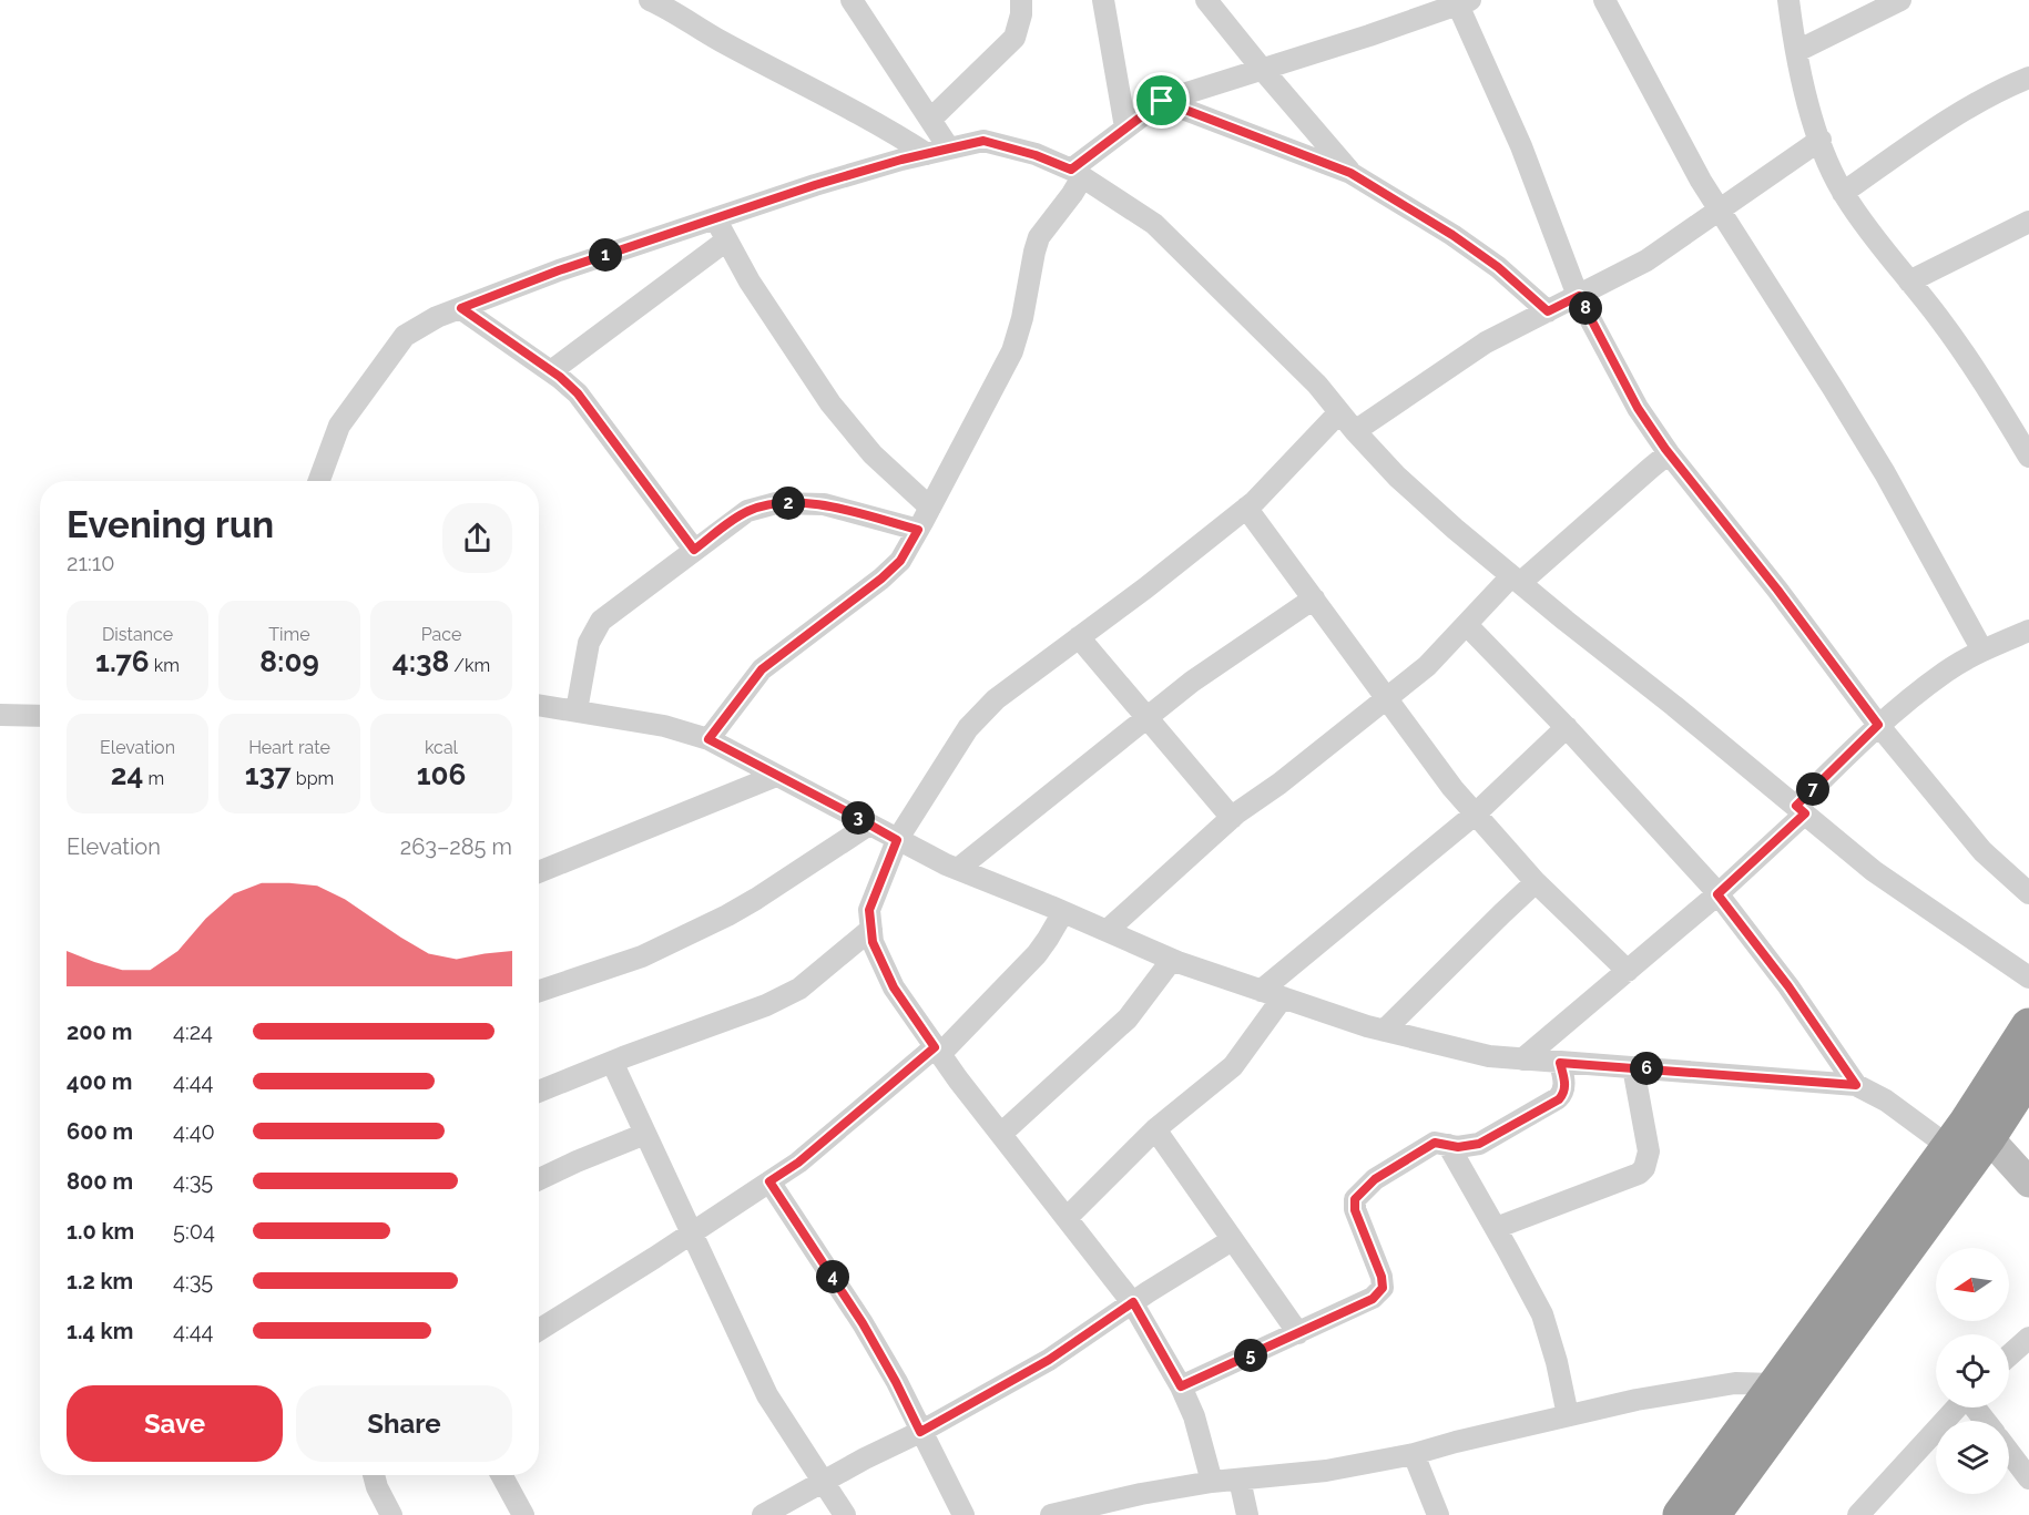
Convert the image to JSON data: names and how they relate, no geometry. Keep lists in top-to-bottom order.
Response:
{
  "north": "left",
  "page": {
    "pins": [
      "1",
      "8",
      "2",
      "7",
      "3",
      "6",
      "4",
      "5"
    ],
    "heading": ["Evening run", "21:10"],
    "stats": [
      ["Distance", "1.76 km"],
      ["Time", "8:09"],
      ["Pace", "4:38 /km"],
      ["Elevation", "24 m"],
      ["Heart rate", "137 bpm"],
      ["kcal", "106"]
    ],
    "chart": ["Elevation", "263–285 m"],
    "list": [
      {
        "name": "200 m",
        "note": "4:24"
      },
      {
        "name": "400 m",
        "note": "4:44"
      },
      {
        "name": "600 m",
        "note": "4:40"
      },
      {
        "name": "800 m",
        "note": "4:35"
      },
      {
        "name": "1.0 km",
        "note": "5:04"
      },
      {
        "name": "1.2 km",
        "note": "4:35"
      },
      {
        "name": "1.4 km",
        "note": "4:44"
      }
    ],
    "buttons": ["Save", "Share"]
  }
}
